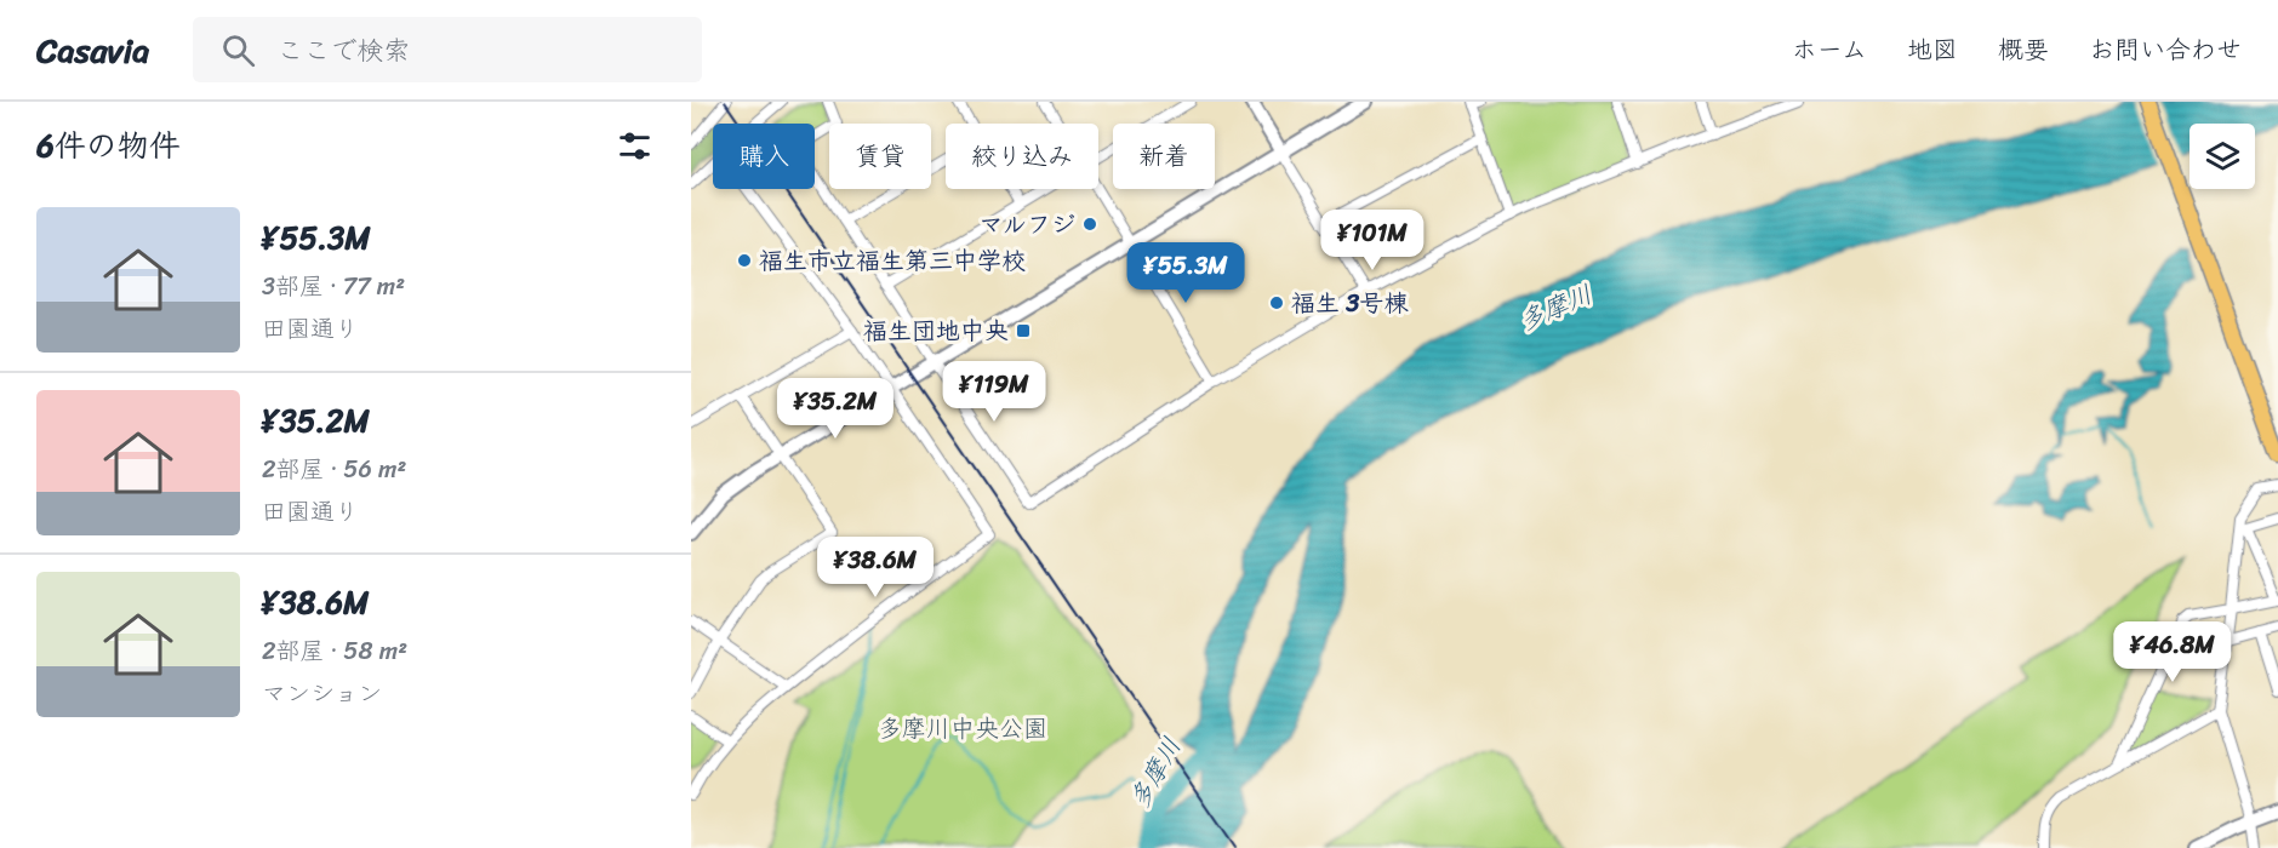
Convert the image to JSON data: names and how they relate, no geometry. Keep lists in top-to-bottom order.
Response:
{
  "water": ["多摩川"],
  "parks": ["多摩川中央公園"],
  "places": {
    "other": ["マルフジ", "福生市立福生第三中学校", "福生 3号棟"],
    "transit": ["福生団地中央"]
  },
  "page": {
    "header": "Casavia",
    "search": "ここで検索",
    "nav": [
      "ホーム",
      "地図",
      "概要",
      "お問い合わせ"
    ],
    "heading": "6件の物件",
    "chip": [
      "購入",
      "賃貸",
      "絞り込み",
      "新着"
    ],
    "list": [
      {
        "name": "¥55.3M",
        "note": "3部屋 · 77 m² · 田園通り"
      },
      {
        "name": "¥35.2M",
        "note": "2部屋 · 56 m² · 田園通り"
      },
      {
        "name": "¥38.6M",
        "note": "2部屋 · 58 m² · マンション"
      }
    ],
    "price": [
      "¥101M",
      "¥55.3M",
      "¥119M",
      "¥35.2M",
      "¥38.6M",
      "¥46.8M"
    ]
  }
}
